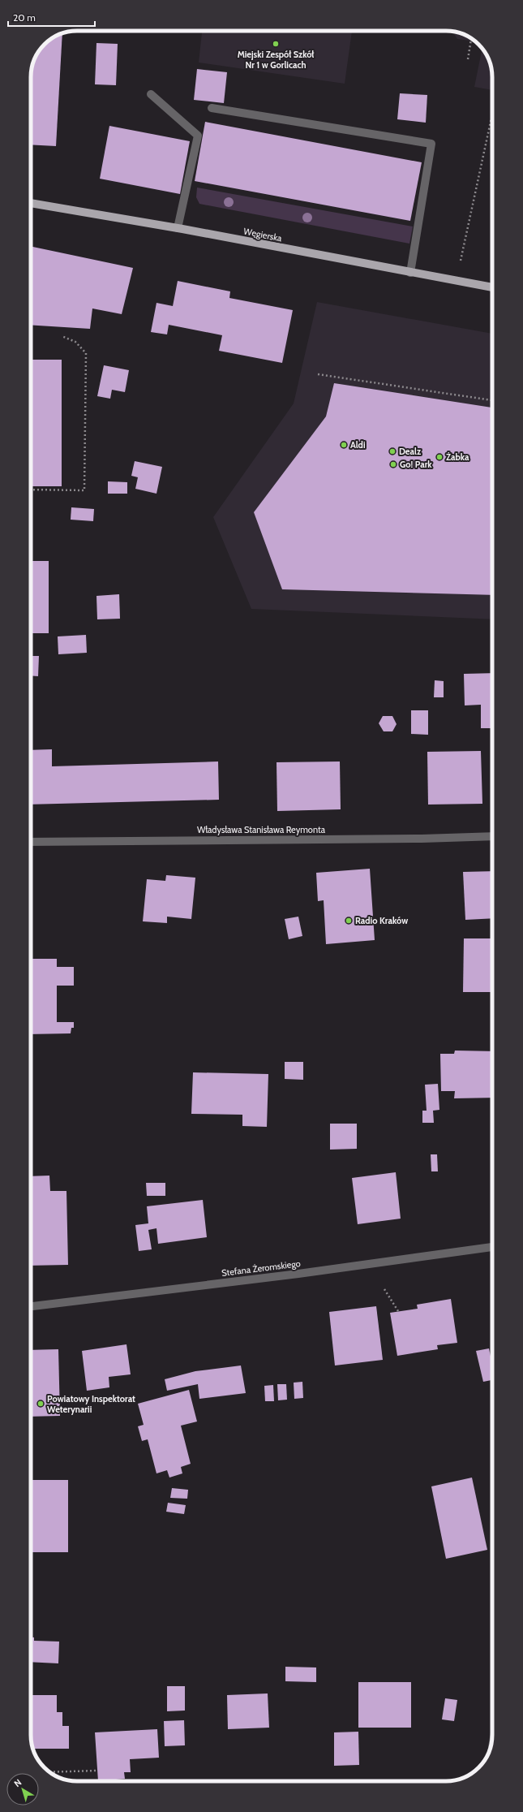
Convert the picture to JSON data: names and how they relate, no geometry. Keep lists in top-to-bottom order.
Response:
{
  "streets": {
    "main road": ["Węgierska"],
    "street": ["Władysława Stanisława Reymonta", "Stefana Żeromskiego"]
  },
  "places": [
    "Miejski Zespół Szkół Nr 1 w Gorlicach",
    "Aldi",
    "Dealz",
    "Żabka",
    "Go! Park",
    "Radio Kraków",
    "Powiatowy Inspektorat Weterynarii"
  ],
  "scale_bar": "20 m",
  "north": "top left"
}
